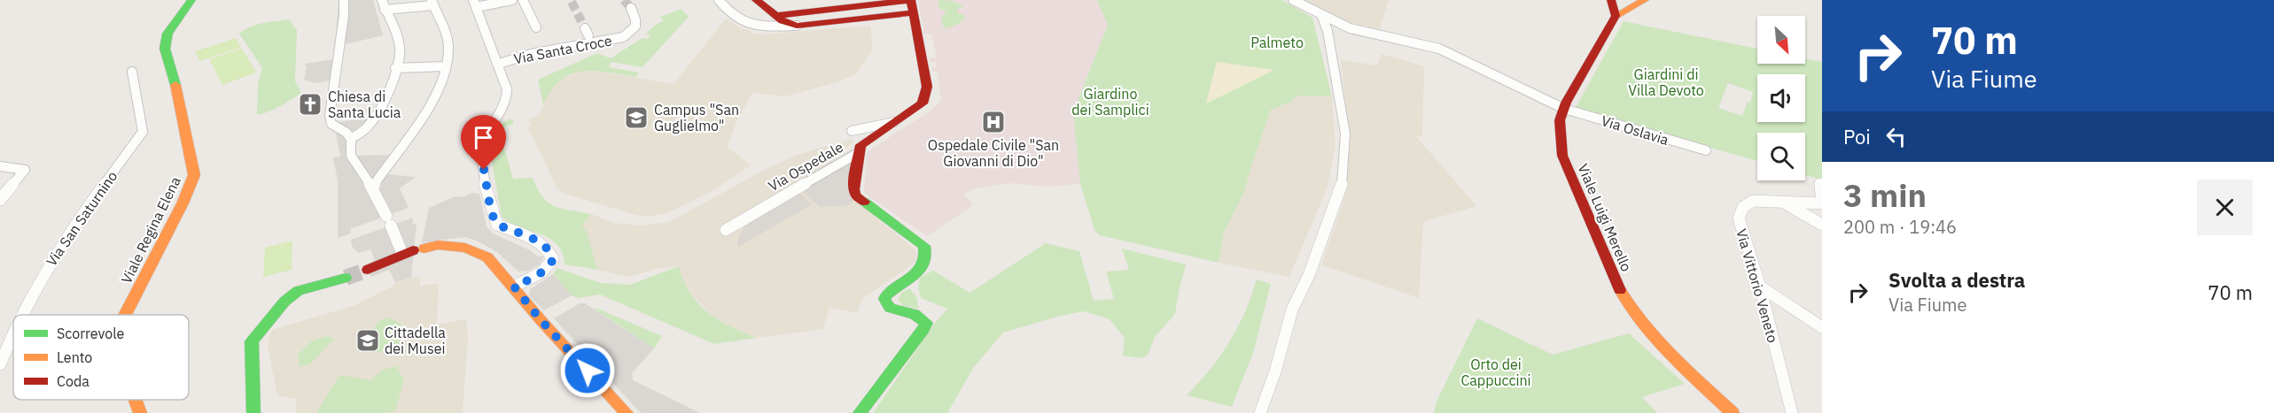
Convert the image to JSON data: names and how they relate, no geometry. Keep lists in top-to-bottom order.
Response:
{
  "streets": {
    "street": [
      "Via Santa Croce",
      "Via Oslavia",
      "Via Ospedale",
      "Viale Luigi Merello",
      "Via San Saturnino",
      "Viale Regina Elena",
      "Via Vittorio Veneto"
    ]
  },
  "crossings": [
    ["Via Oslavia", "Viale Luigi Merello"]
  ],
  "parks": [
    "Palmeto",
    "Giardini di Villa Devoto",
    "Giardino dei Samplici",
    "Orto dei Cappuccini"
  ],
  "places": {
    "church": ["Chiesa di Santa Lucia"],
    "school or university": ["Campus \"San Guglielmo\"", "Cittadella dei Musei"],
    "hospital": ["Ospedale Civile \"San Giovanni di Dio\""]
  },
  "legend": ["Scorrevole", "Lento", "Coda"],
  "north": "bottom right",
  "page": {
    "turn": ["70 m", "Via Fiume"],
    "then": "Poi",
    "heading": ["3 min", "200 m · 19:46"],
    "list": [
      {
        "name": "Svolta a destra",
        "note": "Via Fiume",
        "value": "70 m"
      }
    ]
  }
}
